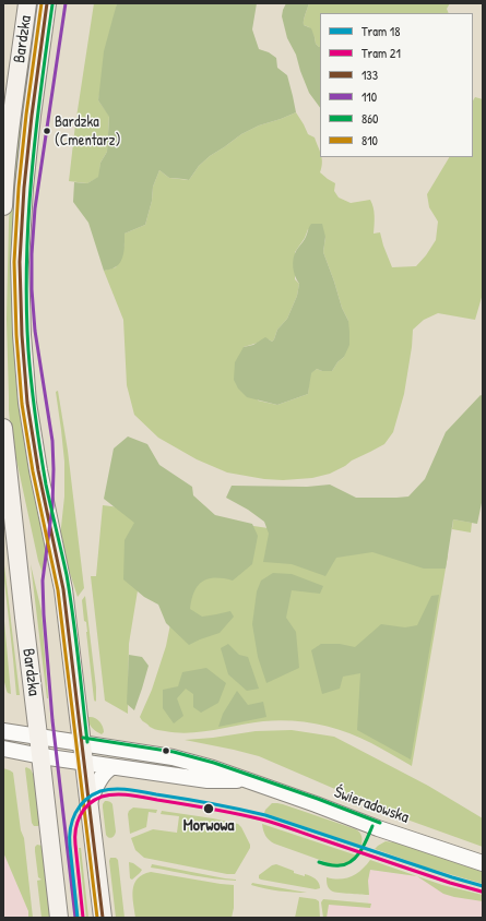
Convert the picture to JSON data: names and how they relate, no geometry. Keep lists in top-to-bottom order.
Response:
{
  "streets": {
    "main road": ["Bardzka"],
    "street": ["Świeradowska"]
  },
  "crossings": [
    ["Bardzka", "Świeradowska"]
  ],
  "places": ["Bardzka (Cmentarz)", "Morwowa"],
  "lines": [
    "transit line 133",
    "transit line 110",
    "transit line 810",
    "transit line 860",
    "tram line 18",
    "tram line 21"
  ],
  "legend": [
    "Tram 18",
    "Tram 21",
    "133",
    "110",
    "860",
    "810"
  ]
}
